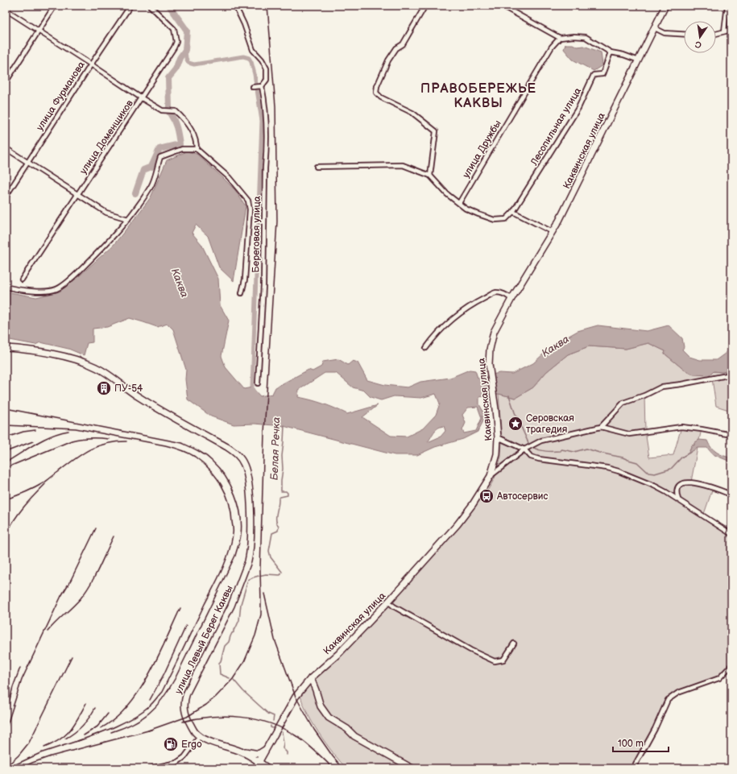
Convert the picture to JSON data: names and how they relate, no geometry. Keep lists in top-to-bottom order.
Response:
{
  "streets": {
    "main road": ["Каквинская улица", "улица Левый Берег Каквы"],
    "street": [
      "улица Фурманова",
      "Лесопильная улица",
      "улица Доменщиков",
      "улица Дружбы",
      "Береговая улица"
    ]
  },
  "crossings": [
    ["Каквинская улица", "улица Левый Берег Каквы"]
  ],
  "districts": ["ПРАВОБЕРЕЖЬЕ КАКВЫ"],
  "water": ["Каква", "Белая Речка"],
  "places": {
    "building": ["ПУ-54"],
    "place": ["Серовская трагедия"],
    "bus stop": ["Автосервис"],
    "fuel station": ["Ergo"]
  },
  "scale_bar": "100 m",
  "north": "bottom"
}
